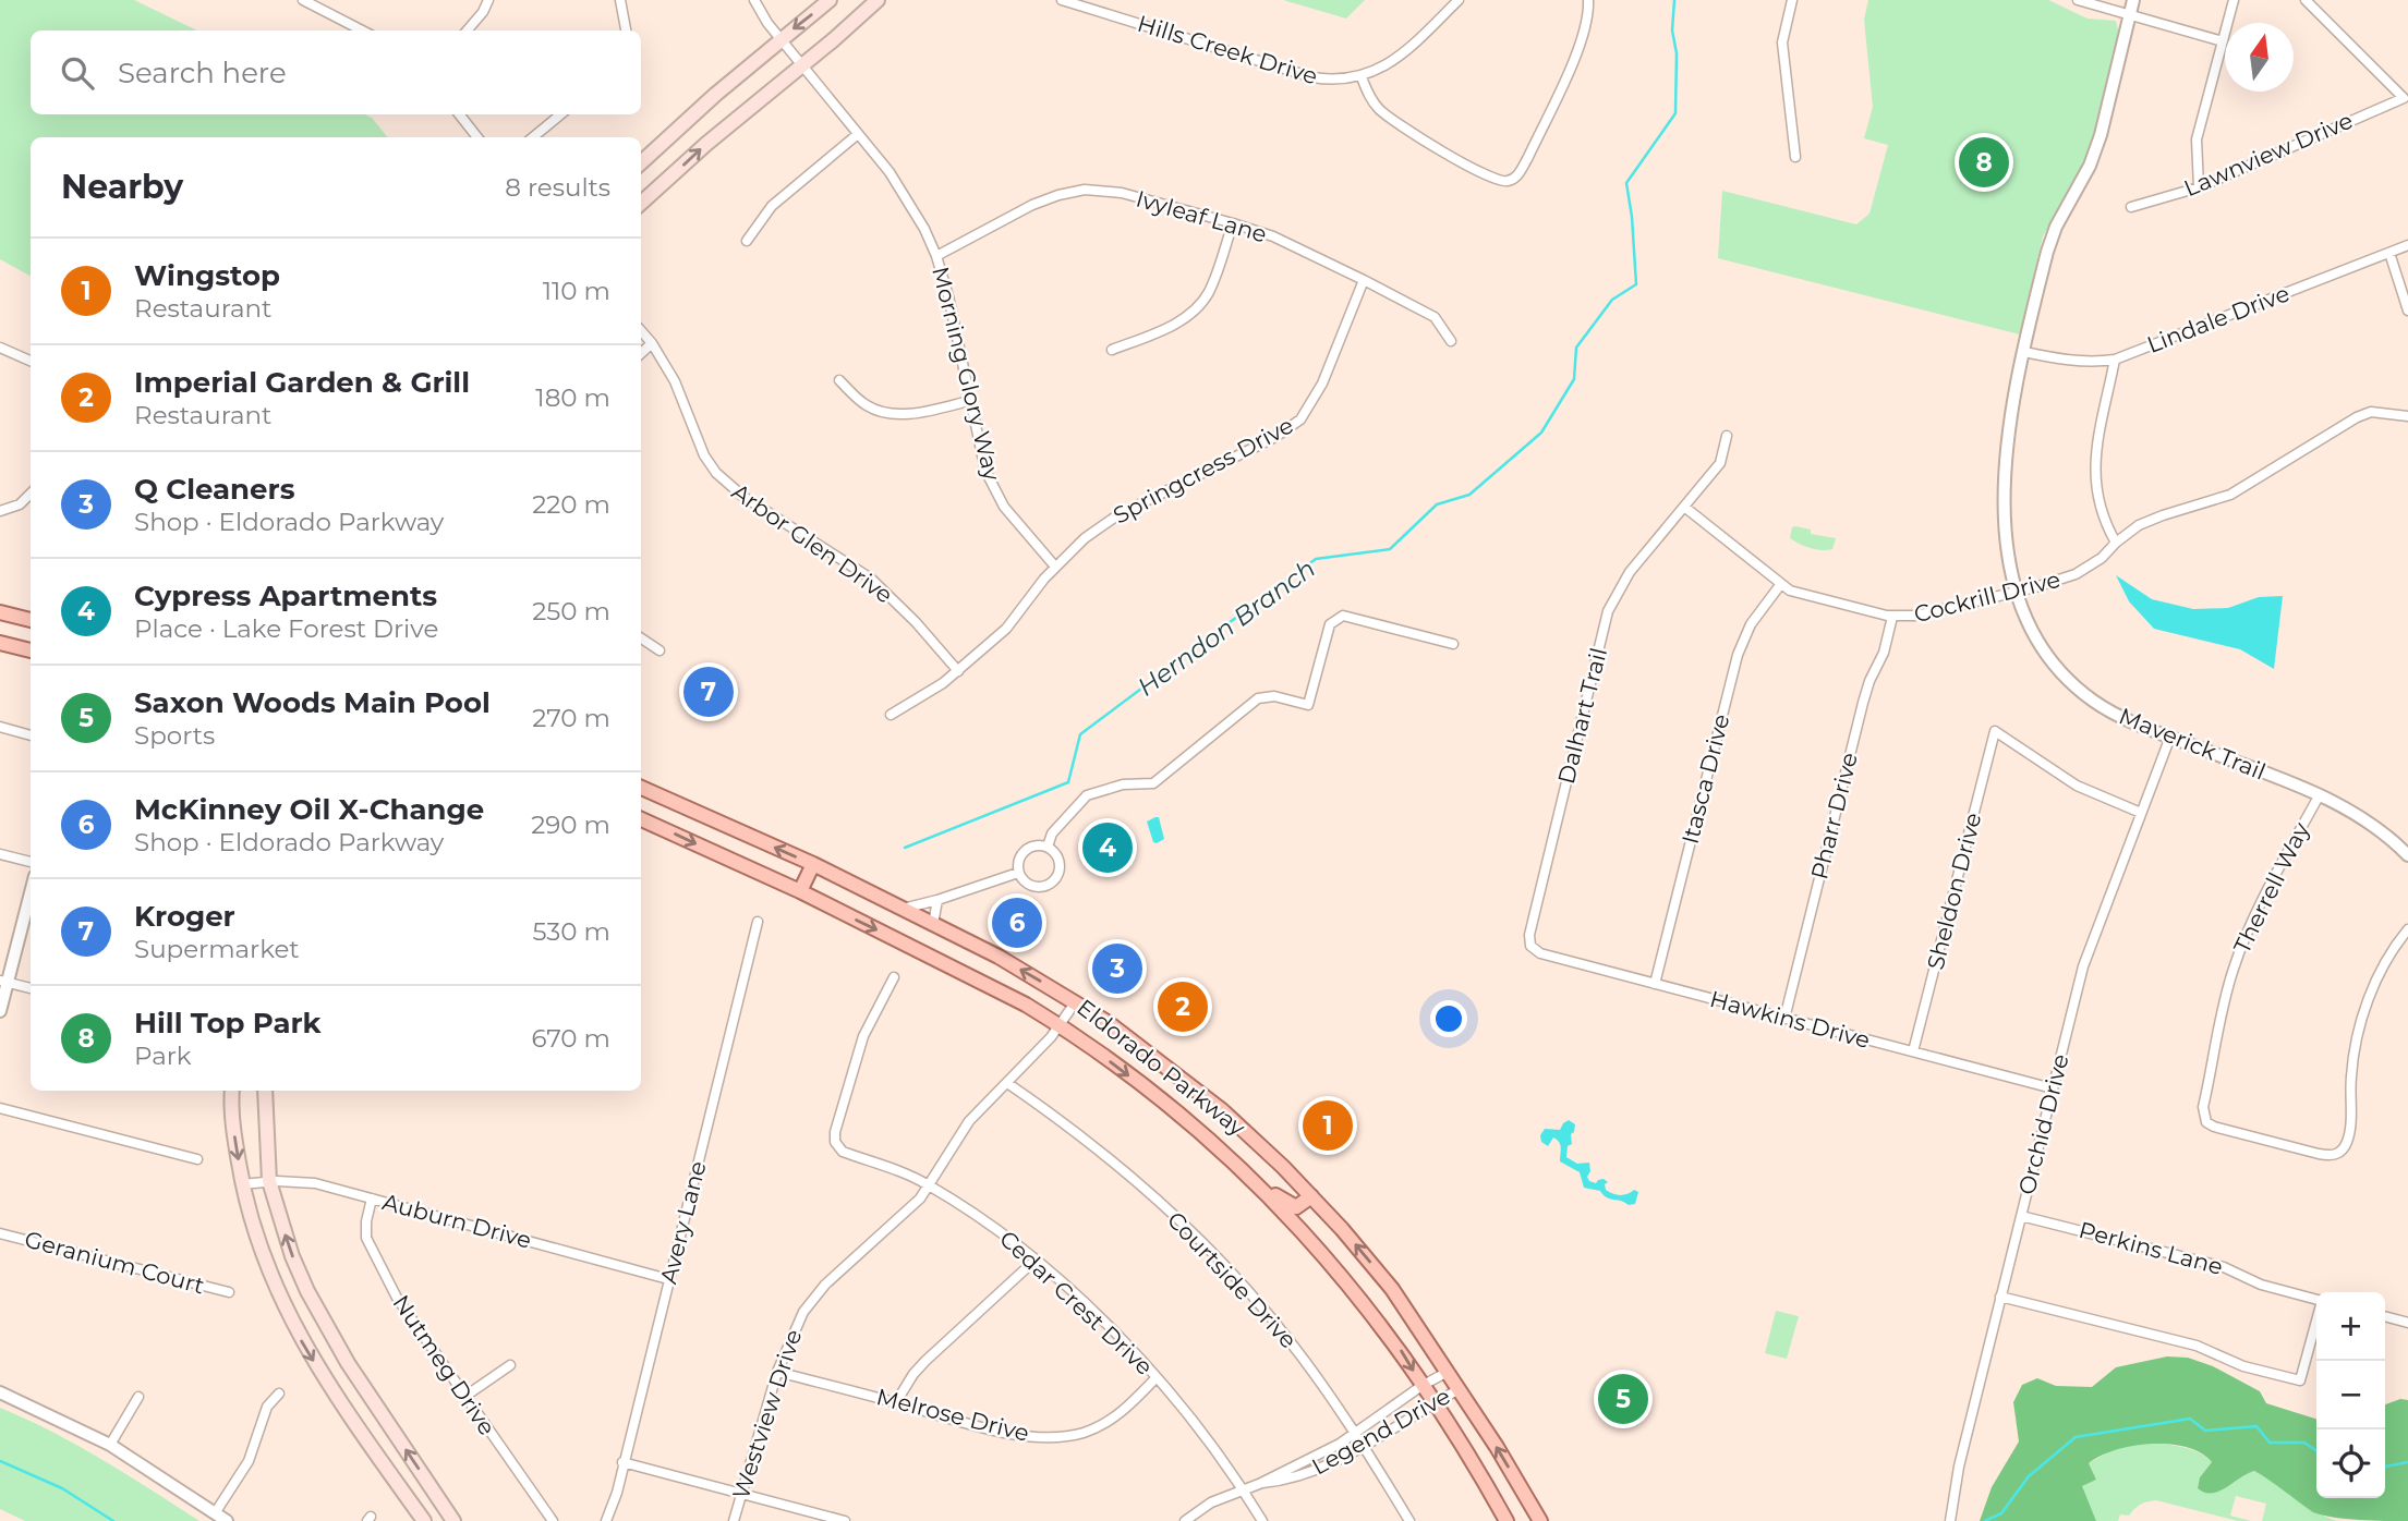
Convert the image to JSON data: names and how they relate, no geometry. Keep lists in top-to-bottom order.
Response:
{
  "streets": {
    "main road": ["Eldorado Parkway"],
    "street": [
      "Hills Creek Drive",
      "Lawnview Drive",
      "Ivyleaf Lane",
      "Lindale Drive",
      "Morning Glory Way",
      "Springcress Drive",
      "Arbor Glen Drive",
      "Cockrill Drive",
      "Dalhart Trail",
      "Maverick Trail",
      "Itasca Drive",
      "Pharr Drive",
      "Therrell Way",
      "Sheldon Drive",
      "Hawkins Drive",
      "Orchid Drive",
      "Auburn Drive",
      "Avery Lane",
      "Perkins Lane",
      "Geranium Court",
      "Courtside Drive",
      "Cedar Crest Drive",
      "Nutmeg Drive",
      "Westview Drive",
      "Melrose Drive",
      "Legend Drive"
    ]
  },
  "crossings": [
    ["Ivyleaf Lane", "Morning Glory Way"],
    ["Ivyleaf Lane", "Springcress Drive"],
    ["Lindale Drive", "Maverick Trail"],
    ["Morning Glory Way", "Springcress Drive"],
    ["Springcress Drive", "Arbor Glen Drive"],
    ["Cockrill Drive", "Dalhart Trail"],
    ["Cockrill Drive", "Maverick Trail"],
    ["Cockrill Drive", "Itasca Drive"],
    ["Cockrill Drive", "Pharr Drive"],
    ["Dalhart Trail", "Hawkins Drive"],
    ["Maverick Trail", "Therrell Way"],
    ["Maverick Trail", "Orchid Drive"],
    ["Itasca Drive", "Hawkins Drive"],
    ["Pharr Drive", "Hawkins Drive"],
    ["Sheldon Drive", "Hawkins Drive"],
    ["Sheldon Drive", "Orchid Drive"],
    ["Hawkins Drive", "Orchid Drive"],
    ["Eldorado Parkway", "Westview Drive"],
    ["Eldorado Parkway", "Legend Drive"],
    ["Orchid Drive", "Perkins Lane"],
    ["Auburn Drive", "Avery Lane"],
    ["Auburn Drive", "Nutmeg Drive"],
    ["Courtside Drive", "Westview Drive"],
    ["Courtside Drive", "Legend Drive"],
    ["Cedar Crest Drive", "Westview Drive"],
    ["Cedar Crest Drive", "Melrose Drive"],
    ["Cedar Crest Drive", "Legend Drive"],
    ["Westview Drive", "Melrose Drive"]
  ],
  "water": ["Herndon Branch"],
  "north": "top",
  "page": {
    "search": "Search here",
    "pins": [
      "8",
      "7",
      "4",
      "6",
      "3",
      "2",
      "1",
      "5"
    ],
    "heading": ["Nearby", "8 results"],
    "list": [
      {
        "mark": "1",
        "name": "Wingstop",
        "note": "Restaurant",
        "value": "110 m"
      },
      {
        "mark": "2",
        "name": "Imperial Garden & Grill",
        "note": "Restaurant",
        "value": "180 m"
      },
      {
        "mark": "3",
        "name": "Q Cleaners",
        "note": "Shop · Eldorado Parkway",
        "value": "220 m"
      },
      {
        "mark": "4",
        "name": "Cypress Apartments",
        "note": "Place · Lake Forest Drive",
        "value": "250 m"
      },
      {
        "mark": "5",
        "name": "Saxon Woods Main Pool",
        "note": "Sports",
        "value": "270 m"
      },
      {
        "mark": "6",
        "name": "McKinney Oil X-Change",
        "note": "Shop · Eldorado Parkway",
        "value": "290 m"
      },
      {
        "mark": "7",
        "name": "Kroger",
        "note": "Supermarket",
        "value": "530 m"
      },
      {
        "mark": "8",
        "name": "Hill Top Park",
        "note": "Park",
        "value": "670 m"
      }
    ],
    "map_buttons": ["+", "−"]
  }
}
